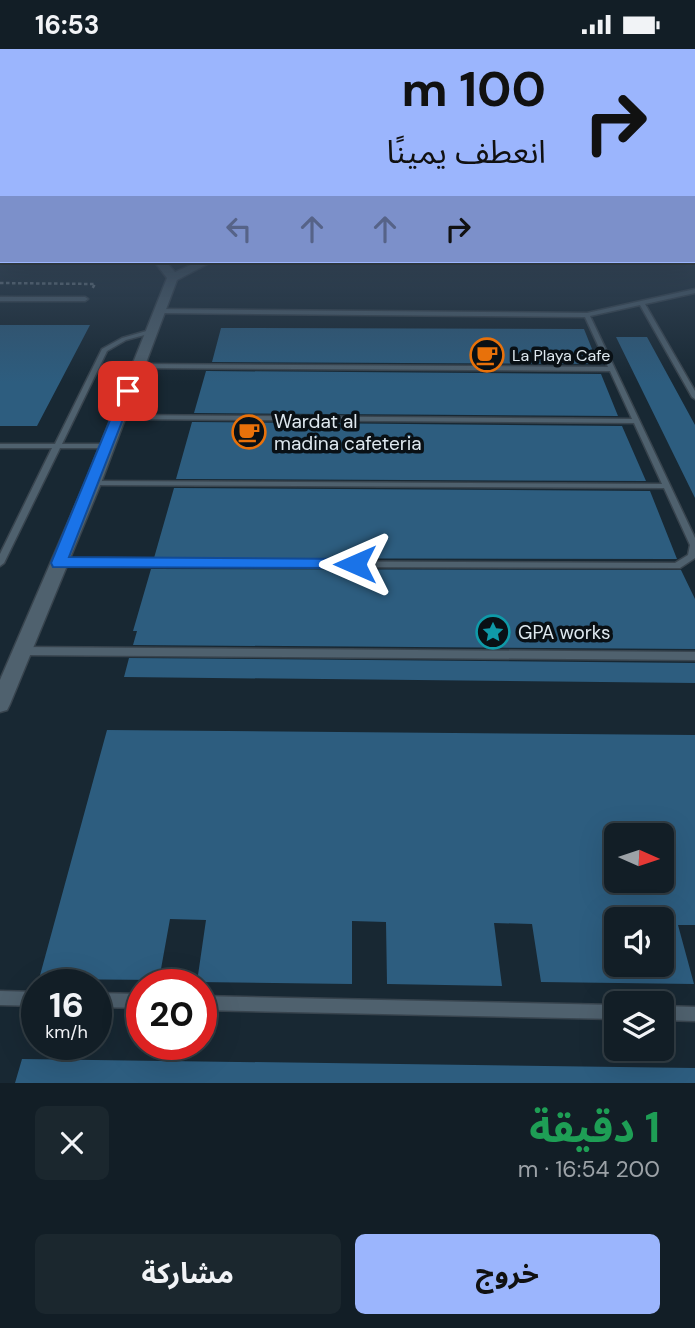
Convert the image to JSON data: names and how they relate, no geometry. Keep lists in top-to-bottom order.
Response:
{
  "places": {
    "cafe": ["La Playa Cafe", "Wardat al madina cafeteria"],
    "place": ["GPA works"]
  },
  "north": "right",
  "page": {
    "status": "16:53",
    "turn": ["100 m", "انعطف يمينًا"],
    "speed": "16 km/h",
    "limit": "20",
    "heading": ["1 دقيقة", "200 m · 16:54"],
    "buttons": ["خروج", "مشاركة"]
  }
}
